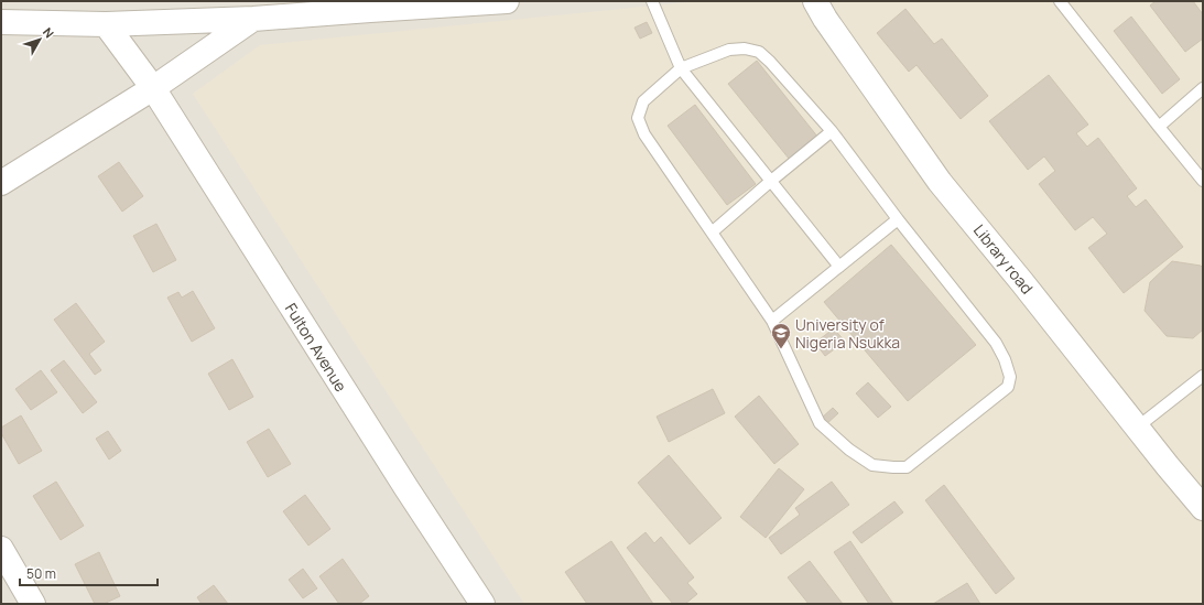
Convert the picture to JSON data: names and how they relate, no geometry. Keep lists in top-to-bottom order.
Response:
{
  "streets": {
    "street": ["Library road", "Fulton Avenue"]
  },
  "places": {
    "school or university": ["University of Nigeria Nsukka"]
  },
  "scale_bar": "50 m",
  "north": "top right"
}
